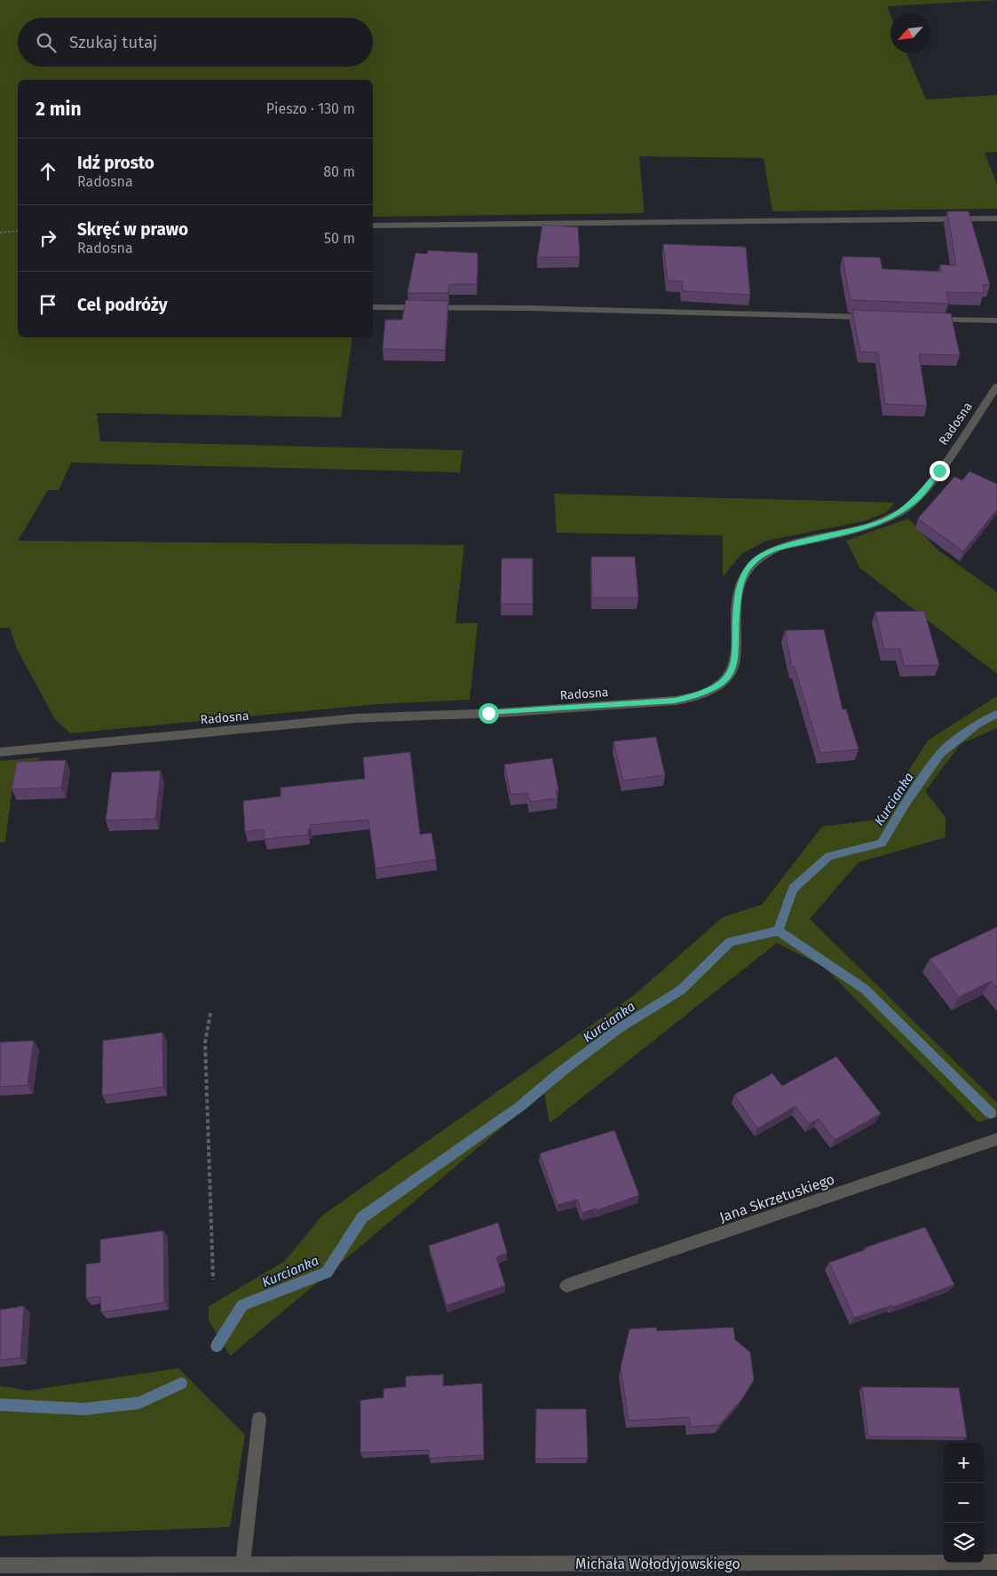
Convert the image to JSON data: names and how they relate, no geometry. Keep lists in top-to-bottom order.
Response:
{
  "streets": {
    "street": ["Radosna", "Jana Skrzetuskiego", "Michała Wołodyjowskiego"]
  },
  "water": ["Kurcianka"],
  "north": "bottom left",
  "page": {
    "search": "Szukaj tutaj",
    "heading": ["2 min", "Pieszo · 130 m"],
    "list": [
      ["Idź prosto", "Radosna", "80 m"],
      ["Skręć w prawo", "Radosna", "50 m"],
      "Cel podróży"
    ],
    "map_buttons": ["+", "−"]
  }
}
